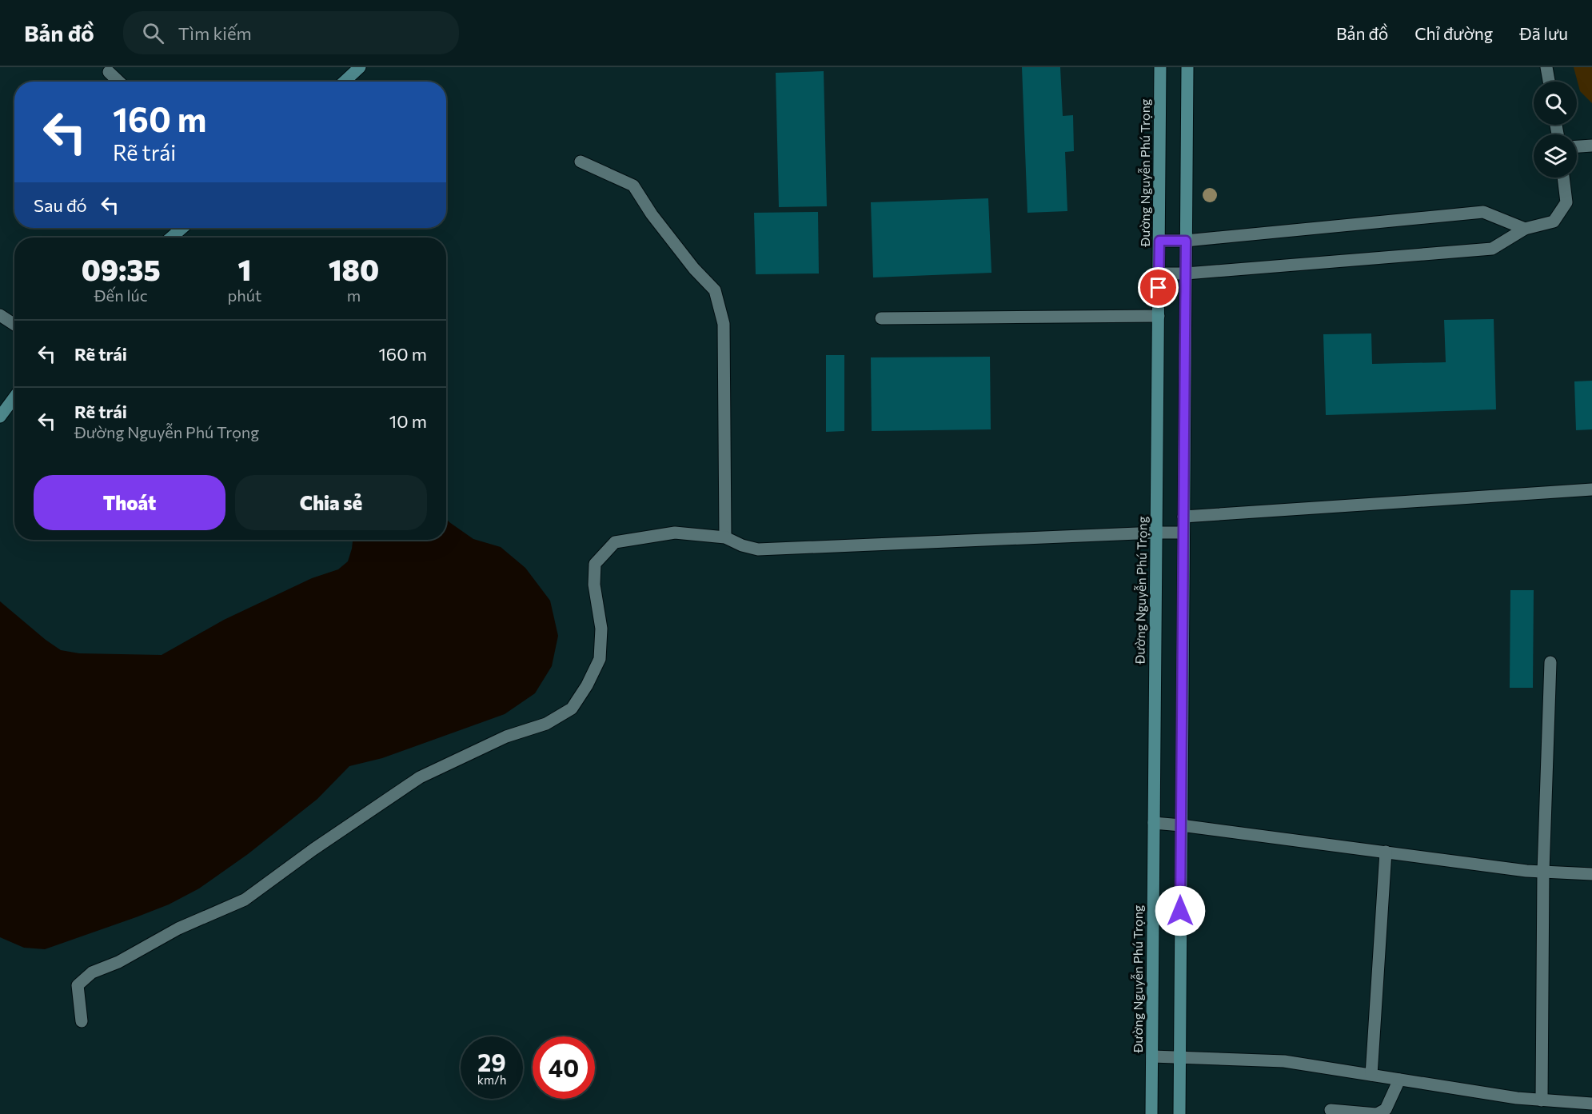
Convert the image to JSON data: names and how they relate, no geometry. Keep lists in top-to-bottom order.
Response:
{
  "streets": {
    "street": ["Đường Nguyễn Phú Trọng"]
  },
  "page": {
    "header": "Bản đồ",
    "search": "Tìm kiếm",
    "nav": ["Bản đồ", "Chỉ đường", "Đã lưu"],
    "turn": ["160 m", "Rẽ trái"],
    "then": "Sau đó",
    "eta": [
      "09:35",
      "Đến lúc",
      "1",
      "phút",
      "180",
      "m"
    ],
    "list": [
      {
        "name": "Rẽ trái",
        "value": "160 m"
      },
      {
        "name": "Rẽ trái",
        "note": "Đường Nguyễn Phú Trọng",
        "value": "10 m"
      }
    ],
    "buttons": ["Thoát", "Chia sẻ"],
    "speed": "29 km/h",
    "limit": "40"
  }
}
